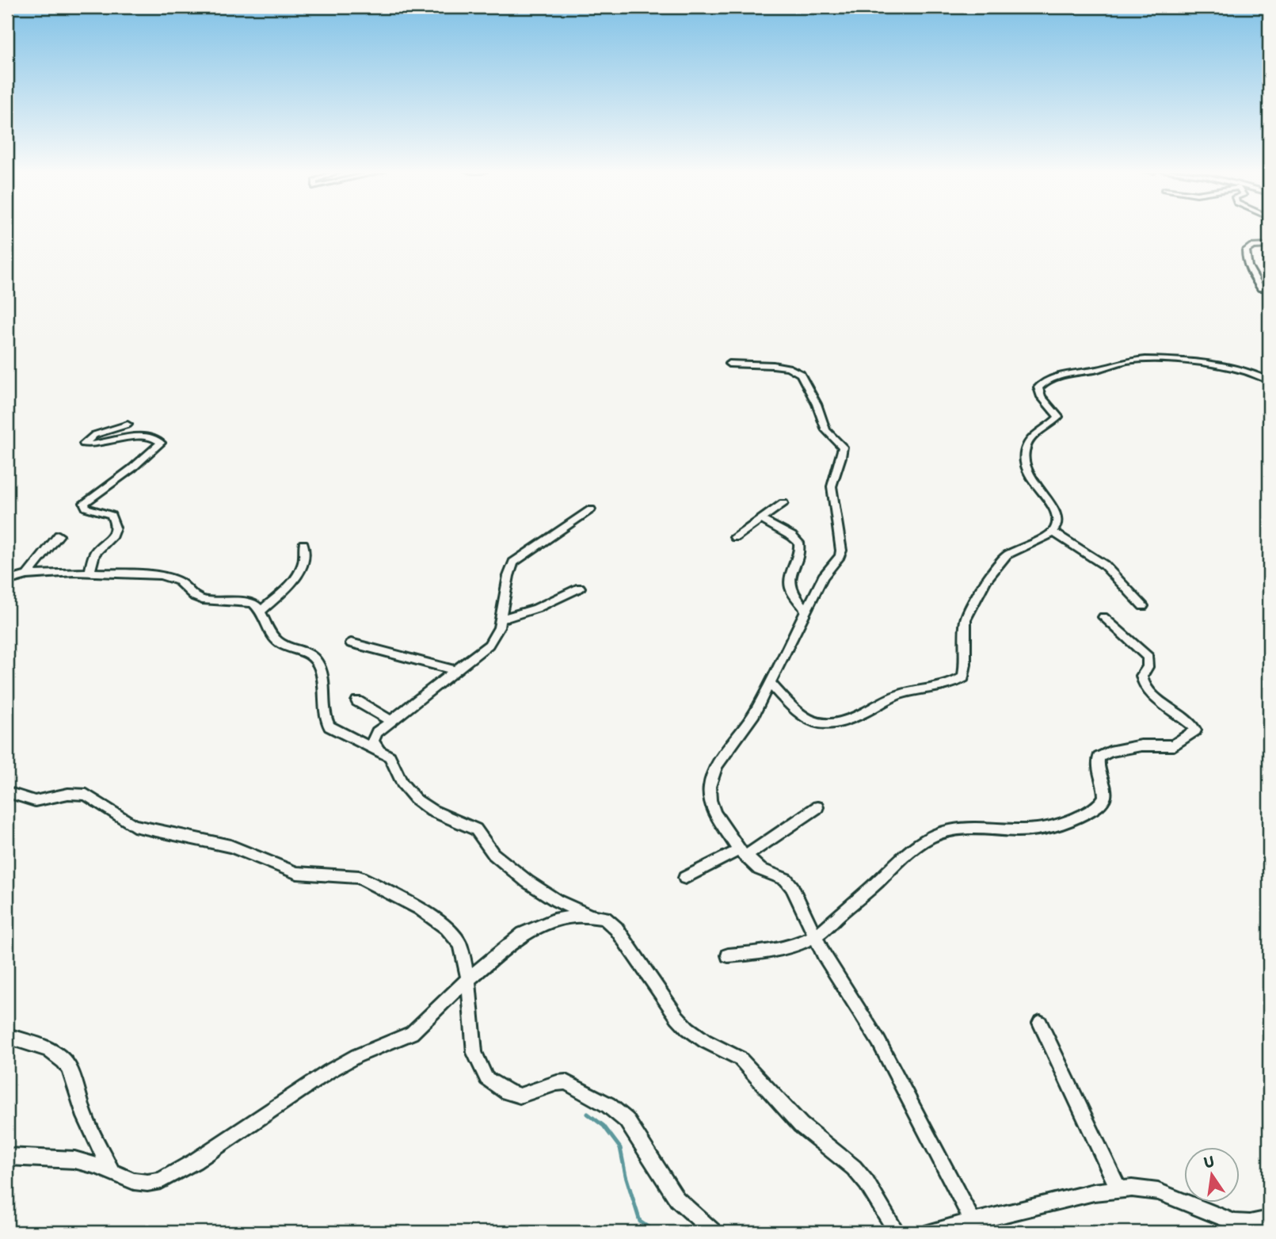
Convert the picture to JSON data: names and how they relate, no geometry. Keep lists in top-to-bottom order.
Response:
{
  "north": "top"
}
